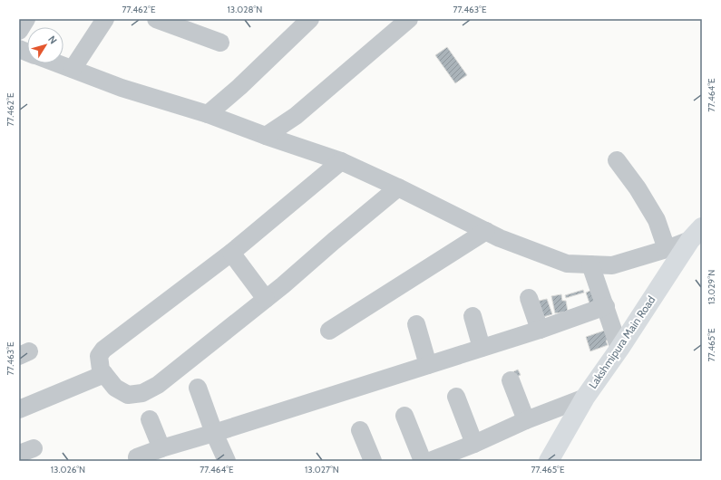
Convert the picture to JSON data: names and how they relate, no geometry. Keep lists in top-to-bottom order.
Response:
{
  "streets": {
    "main road": ["Lakshmipura Main Road"]
  },
  "north": "top right",
  "coordinates": [
    "77.462°E",
    "13.028°N",
    "77.463°E",
    "77.464°E",
    "13.029°N",
    "77.465°E",
    "13.026°N",
    "13.027°N"
  ]
}
